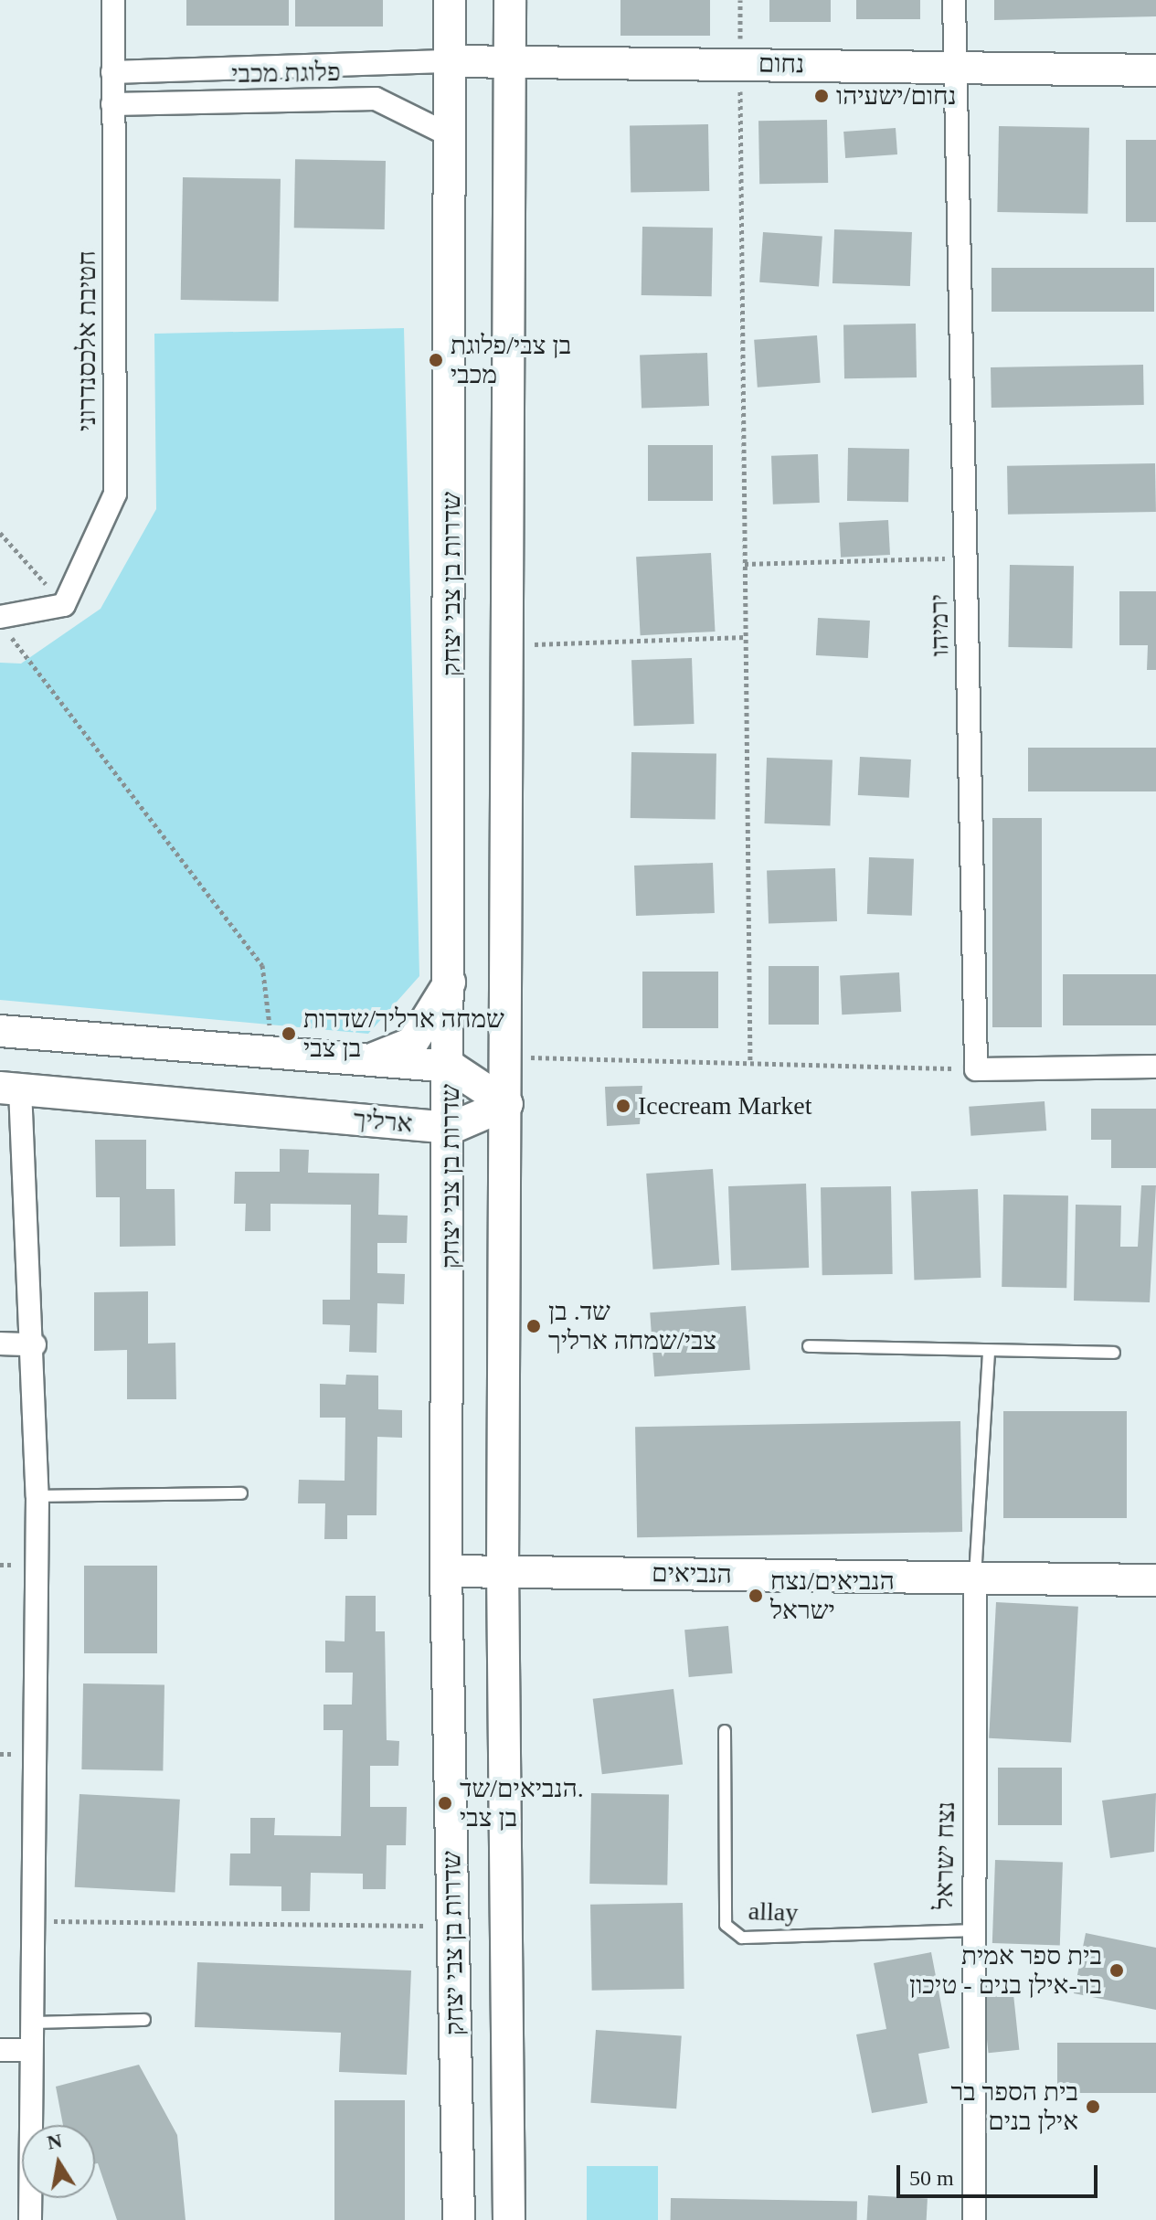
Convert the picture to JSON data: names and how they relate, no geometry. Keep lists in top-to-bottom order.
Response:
{
  "streets": {
    "main road": [
      "נחום",
      "שדרות בן צבי יצחק",
      "ארליך",
      "הנביאים"
    ],
    "street": [
      "פלוגת מכבי",
      "חטיבת אלכסנדרוני",
      "ירמיהו",
      "נצח ישראל"
    ],
    "lane": ["allay"]
  },
  "crossings": [
    ["נחום", "פלוגת מכבי"],
    ["נחום", "שדרות בן צבי יצחק"],
    ["נחום", "ירמיהו"],
    ["פלוגת מכבי", "חטיבת אלכסנדרוני"],
    ["פלוגת מכבי", "שדרות בן צבי יצחק"],
    ["שדרות בן צבי יצחק", "ארליך"],
    ["שדרות בן צבי יצחק", "הנביאים"],
    ["הנביאים", "נצח ישראל"],
    ["נצח ישראל", "allay"]
  ],
  "places": [
    "נחום/ישעיהו",
    "בן צבי/פלוגת מכבי",
    "שמחה ארליך/שדרות בן צבי",
    "Icecream Market",
    "שד. בן צבי/שמחה ארליך",
    "הנביאים/נצח ישראל",
    "הנביאים/שד. בן צבי",
    "בית ספר אמית בר-אילן בנים - טיכון",
    "בית הספר בר אילן בנים"
  ],
  "scale_bar": "50 m",
  "north": "top"
}
